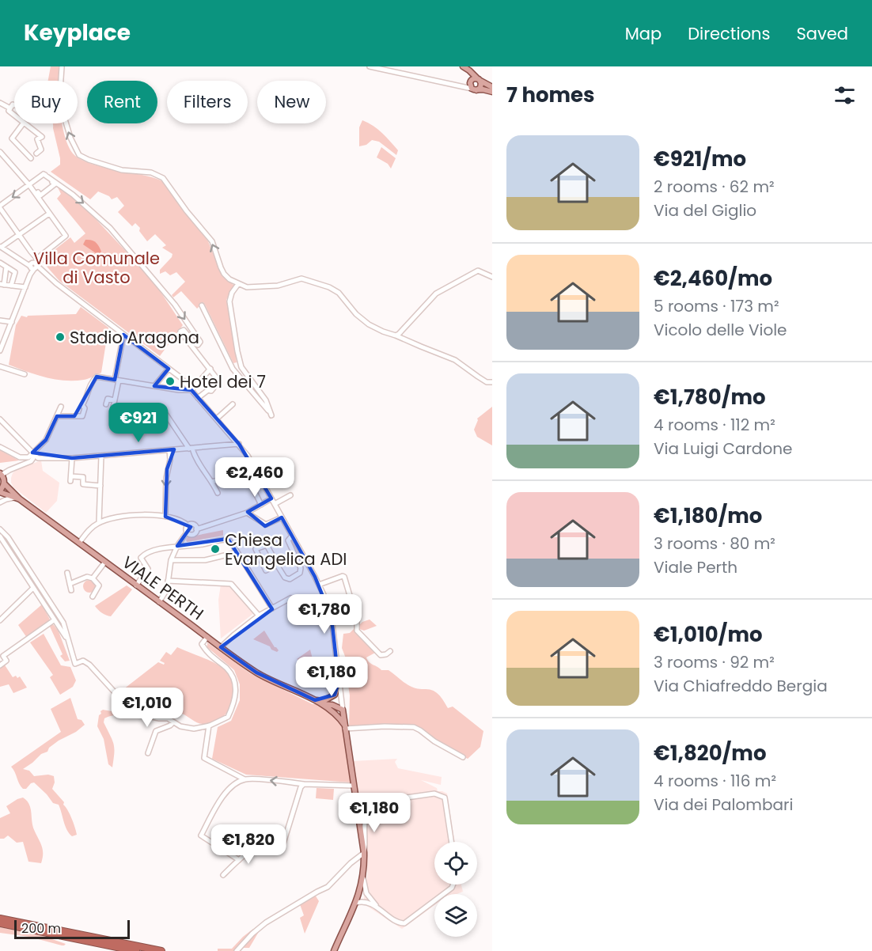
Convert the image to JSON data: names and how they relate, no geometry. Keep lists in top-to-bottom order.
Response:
{
  "streets": {
    "main road": ["VIALE PERTH"]
  },
  "parks": ["Villa Comunale di Vasto"],
  "places": ["Stadio Aragona", "Hotel dei 7", "Chiesa Evangelica ADI"],
  "scale_bar": "200 m",
  "page": {
    "header": "Keyplace",
    "nav": ["Map", "Directions", "Saved"],
    "heading": "7 homes",
    "chip": [
      "Buy",
      "Rent",
      "Filters",
      "New"
    ],
    "list": [
      {
        "name": "€921/mo",
        "note": "2 rooms · 62 m² · Via del Giglio"
      },
      {
        "name": "€2,460/mo",
        "note": "5 rooms · 173 m² · Vicolo delle Viole"
      },
      {
        "name": "€1,780/mo",
        "note": "4 rooms · 112 m² · Via Luigi Cardone"
      },
      {
        "name": "€1,180/mo",
        "note": "3 rooms · 80 m² · Viale Perth"
      },
      {
        "name": "€1,010/mo",
        "note": "3 rooms · 92 m² · Via Chiafreddo Bergia"
      },
      {
        "name": "€1,820/mo",
        "note": "4 rooms · 116 m² · Via dei Palombari"
      }
    ],
    "price": [
      "€921",
      "€2,460",
      "€1,780",
      "€1,180",
      "€1,010",
      "€1,180",
      "€1,820"
    ],
    "scale": "200 m"
  }
}
